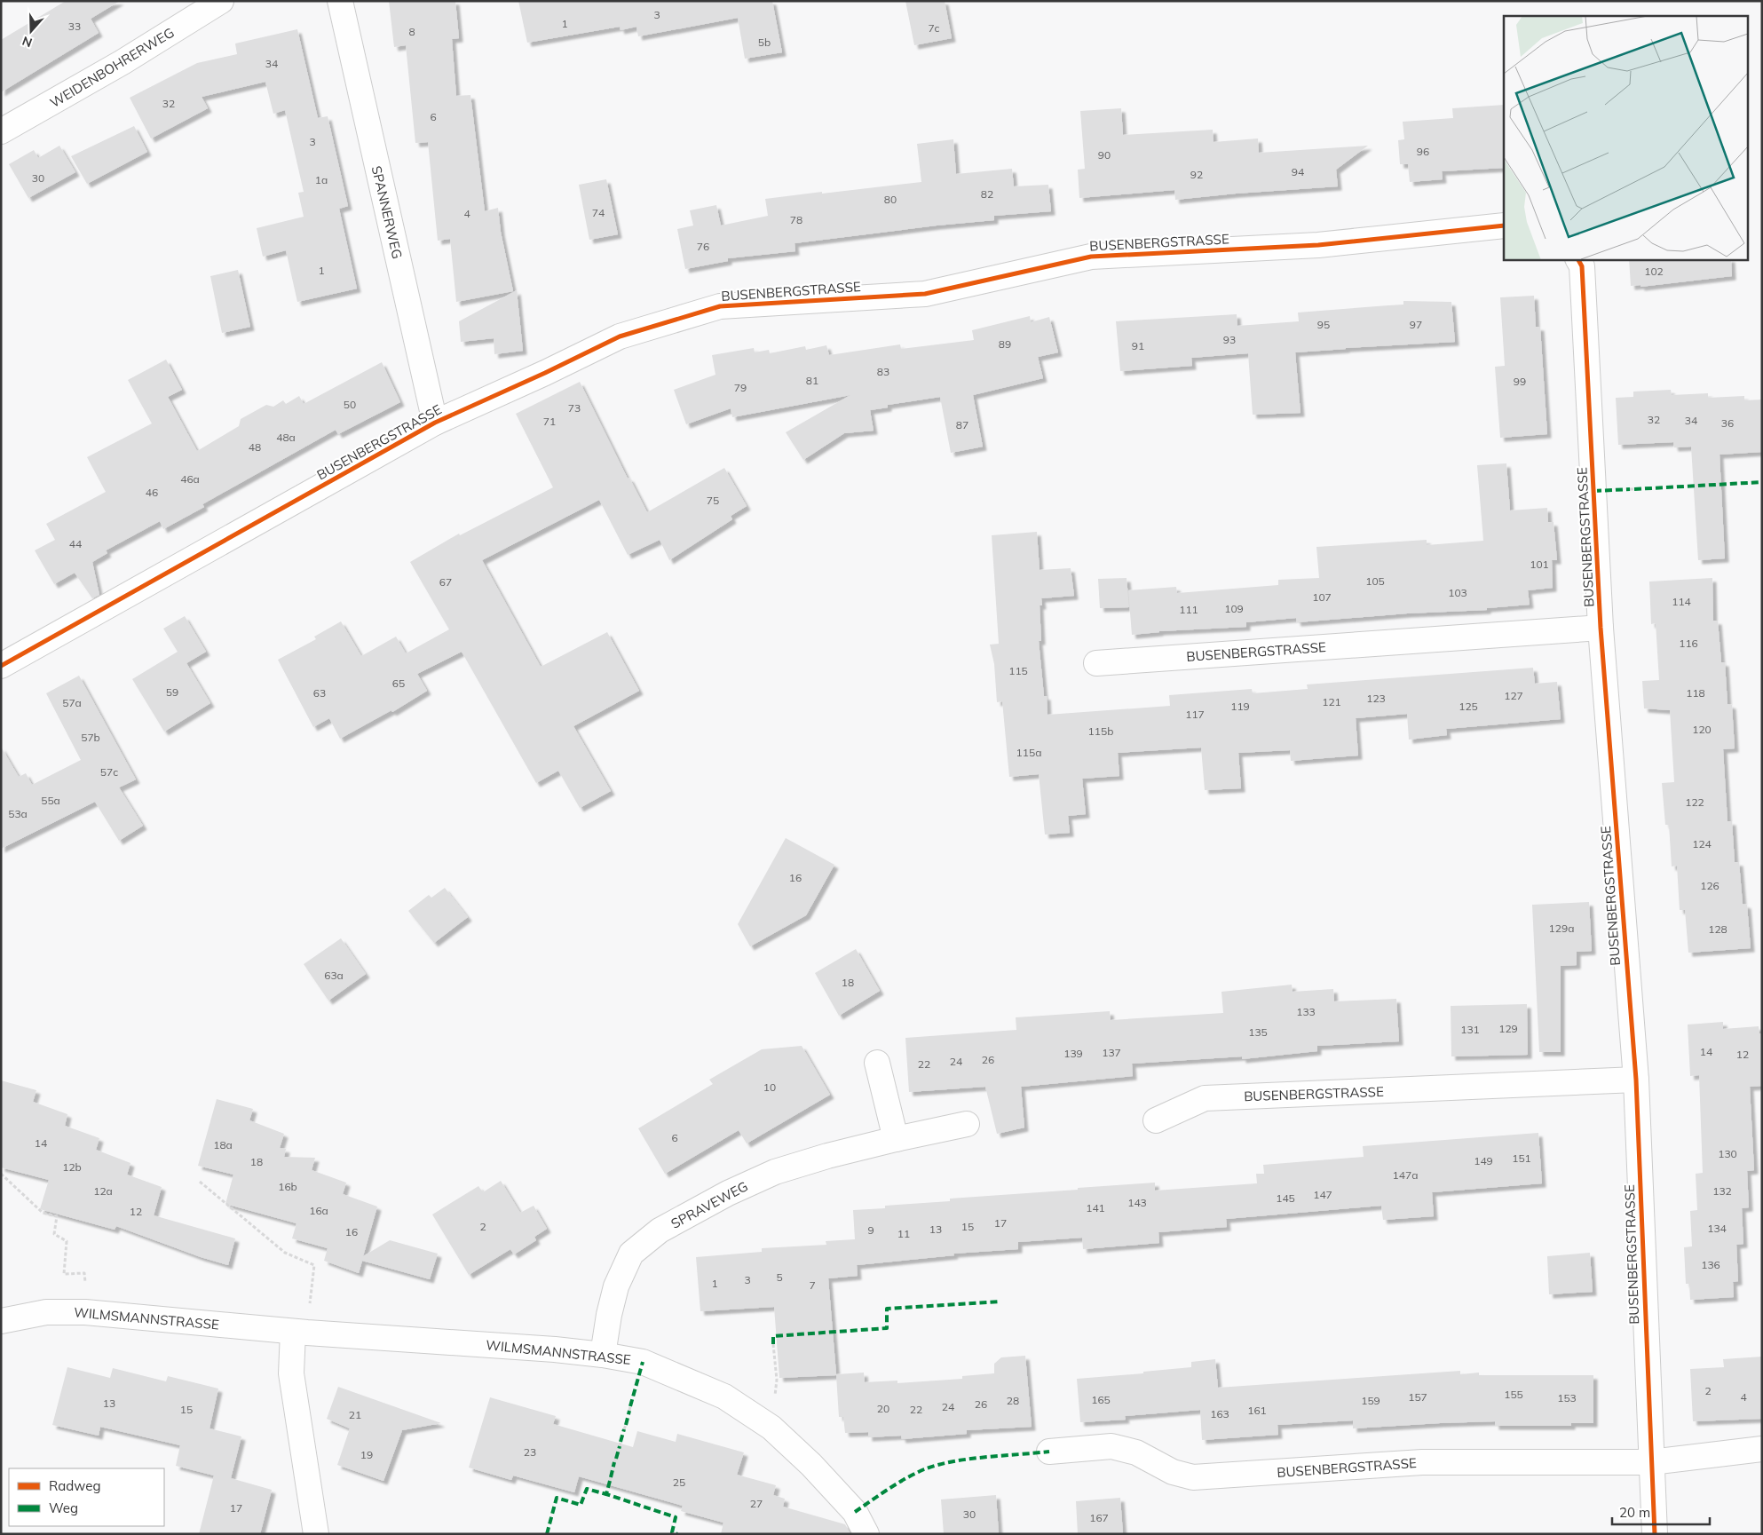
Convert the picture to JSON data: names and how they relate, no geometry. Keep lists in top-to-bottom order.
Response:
{
  "streets": {
    "street": [
      "WEIDENBOHRERWEG",
      "SPANNERWEG",
      "BUSENBERGSTRASSE",
      "SPRAVEWEG",
      "WILMSMANNSTRASSE"
    ]
  },
  "crossings": [
    ["SPANNERWEG", "BUSENBERGSTRASSE"],
    ["SPRAVEWEG", "WILMSMANNSTRASSE"]
  ],
  "house_numbers": [
    "3",
    "1",
    "33",
    "7c",
    "8",
    "5b",
    "34",
    "32",
    "6",
    "3",
    "96",
    "90",
    "94",
    "92",
    "30",
    "1a",
    "82",
    "80",
    "74",
    "4",
    "78",
    "76",
    "1",
    "102",
    "95",
    "97",
    "93",
    "89",
    "91",
    "83",
    "81",
    "99",
    "79",
    "50",
    "73",
    "32",
    "34",
    "71",
    "36",
    "87",
    "48a",
    "48",
    "46a",
    "46",
    "75",
    "44",
    "101",
    "105",
    "67",
    "103",
    "107",
    "114",
    "109",
    "111",
    "116",
    "115",
    "65",
    "59",
    "63",
    "118",
    "127",
    "123",
    "121",
    "57a",
    "119",
    "125",
    "117",
    "120",
    "115b",
    "57b",
    "115a",
    "57c",
    "55a",
    "122",
    "53a",
    "124",
    "16",
    "126",
    "129a",
    "128",
    "63a",
    "18",
    "133",
    "129",
    "131",
    "135",
    "14",
    "137",
    "139",
    "12",
    "26",
    "24",
    "22",
    "10",
    "6",
    "14",
    "18a",
    "130",
    "151",
    "149",
    "18",
    "12b",
    "147a",
    "16b",
    "12a",
    "132",
    "147",
    "145",
    "143",
    "141",
    "16a",
    "12",
    "17",
    "2",
    "15",
    "134",
    "13",
    "9",
    "16",
    "11",
    "136",
    "5",
    "3",
    "1",
    "7",
    "2",
    "155",
    "157",
    "4",
    "153",
    "165",
    "28",
    "159",
    "13",
    "26",
    "24",
    "20",
    "15",
    "22",
    "161",
    "163",
    "21",
    "23",
    "19",
    "25",
    "27",
    "17",
    "30",
    "167"
  ],
  "legend": ["Radweg", "Weg"],
  "scale_bar": "20 m",
  "north": "bottom"
}
